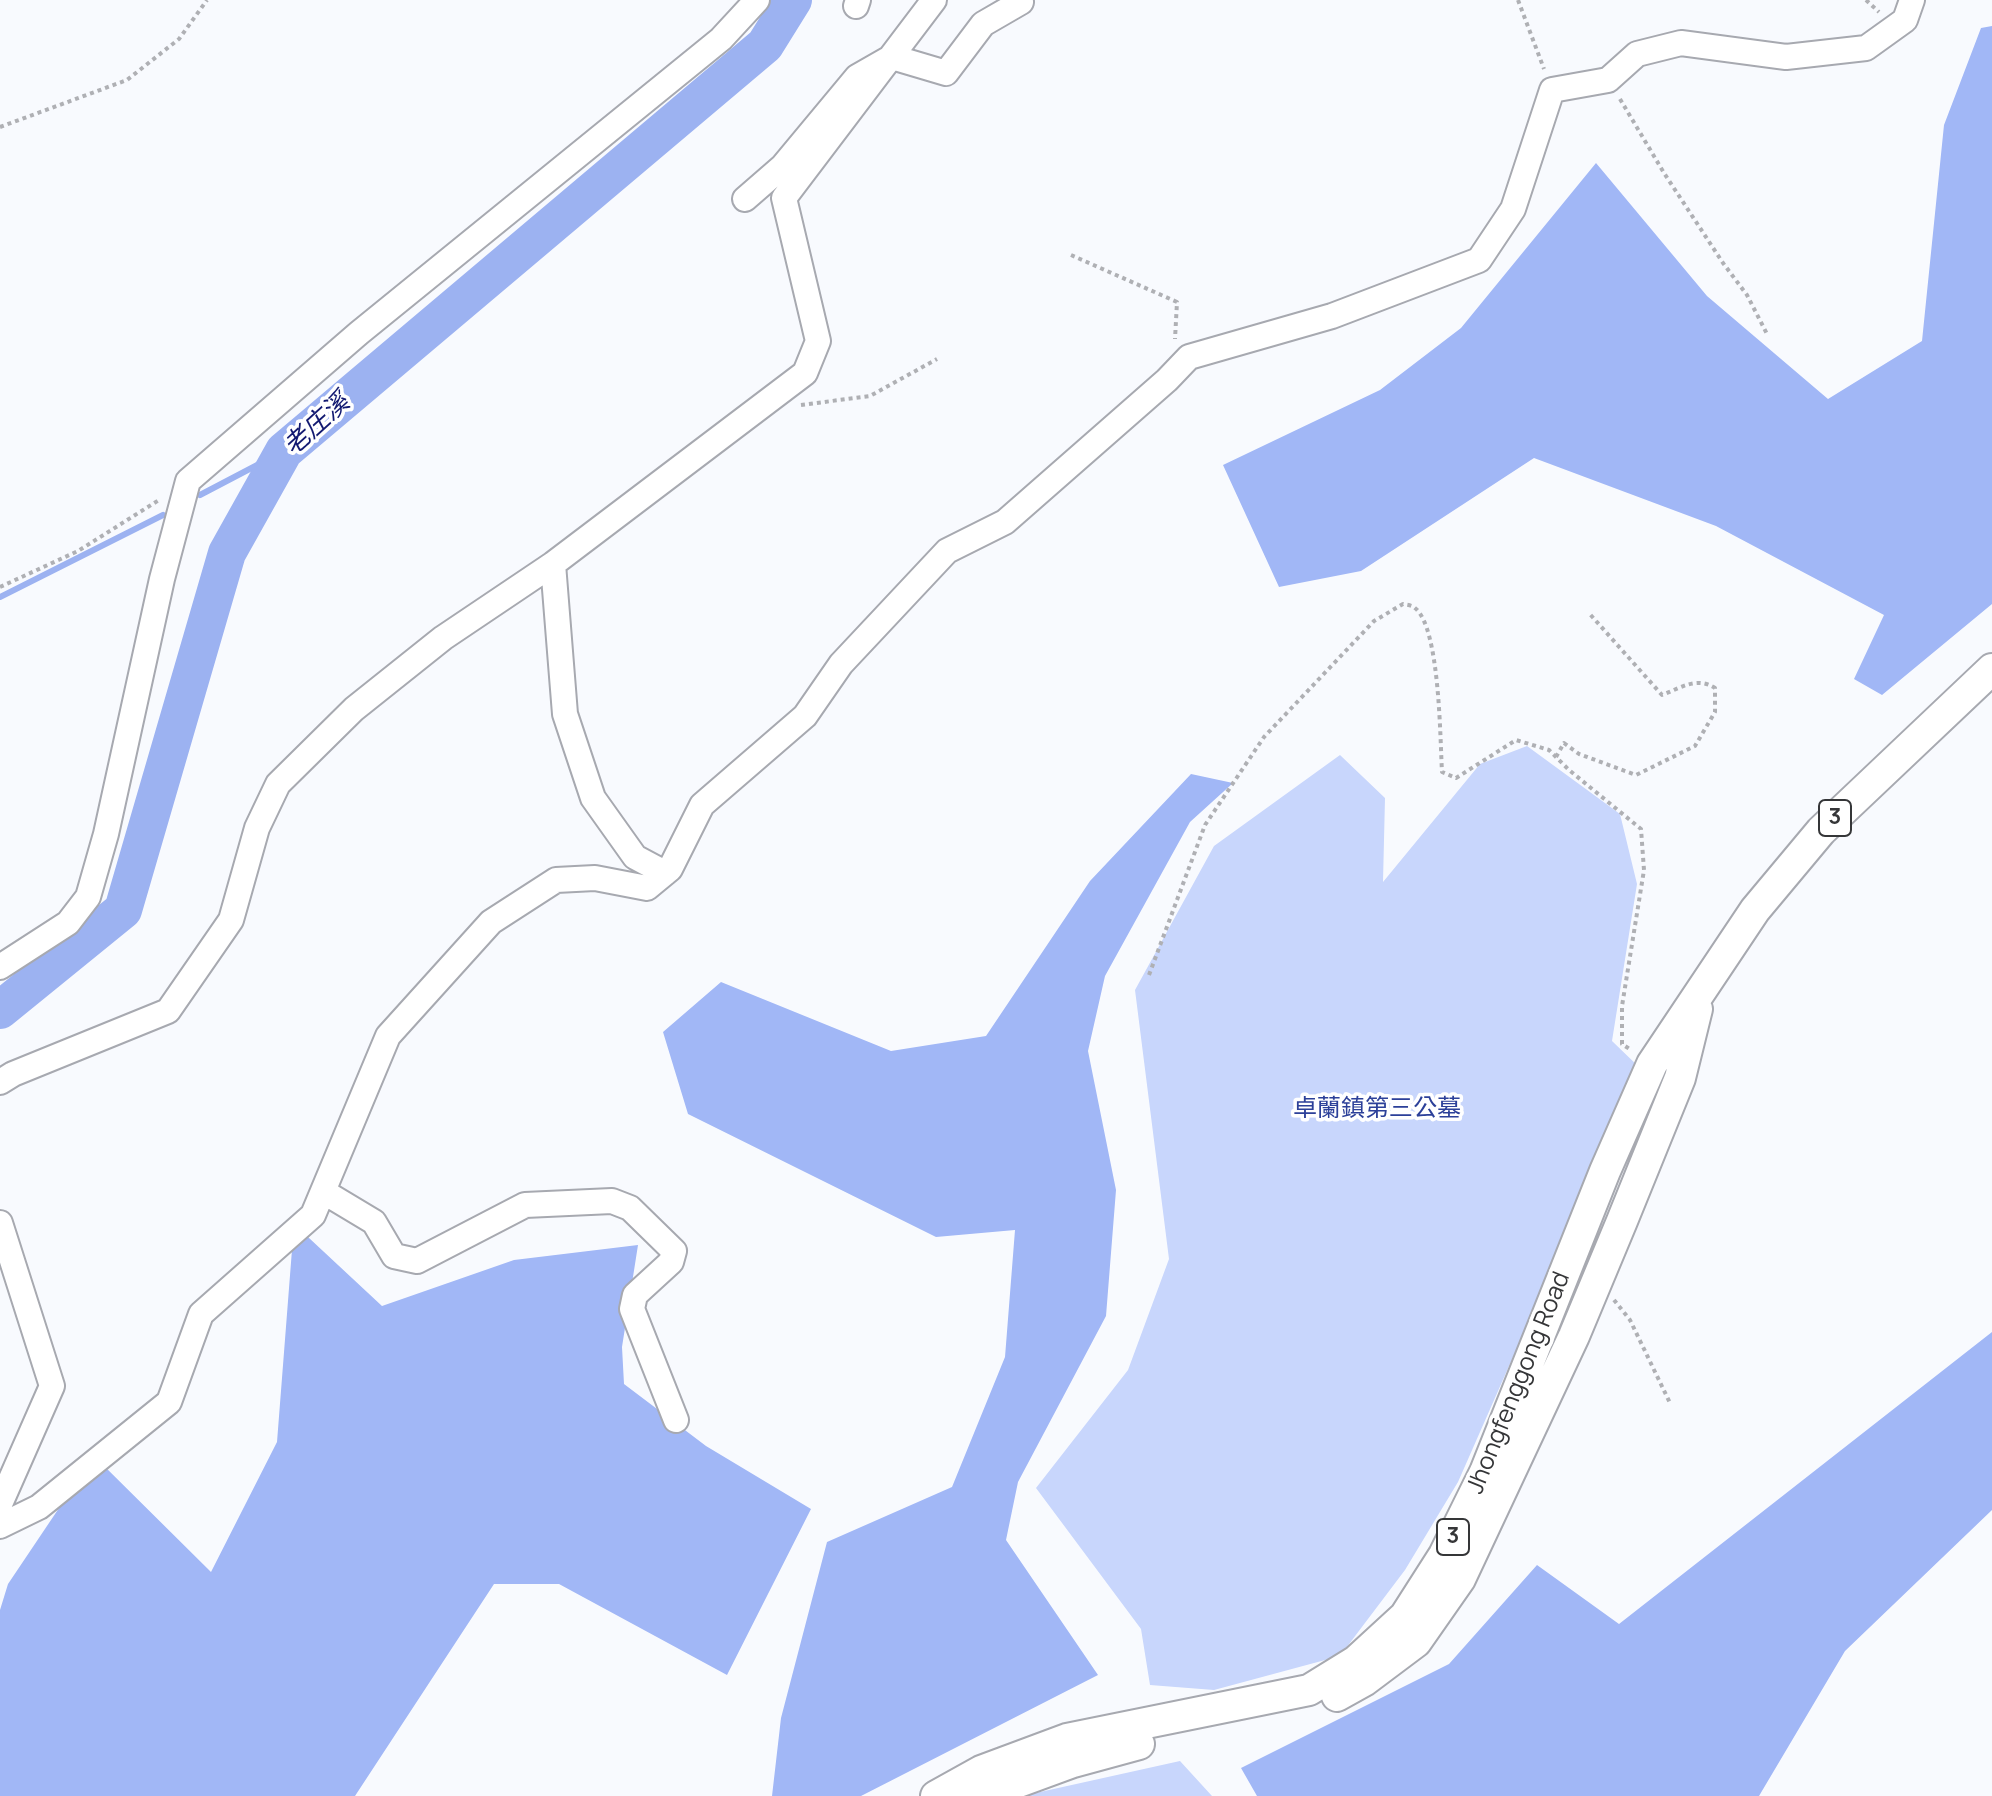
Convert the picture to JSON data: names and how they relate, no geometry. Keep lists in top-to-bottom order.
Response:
{
  "streets": {
    "main road": ["3", "Jhongfenggong Road"]
  },
  "water": ["老庄溪"],
  "parks": ["卓蘭鎮第三公墓"]
}
